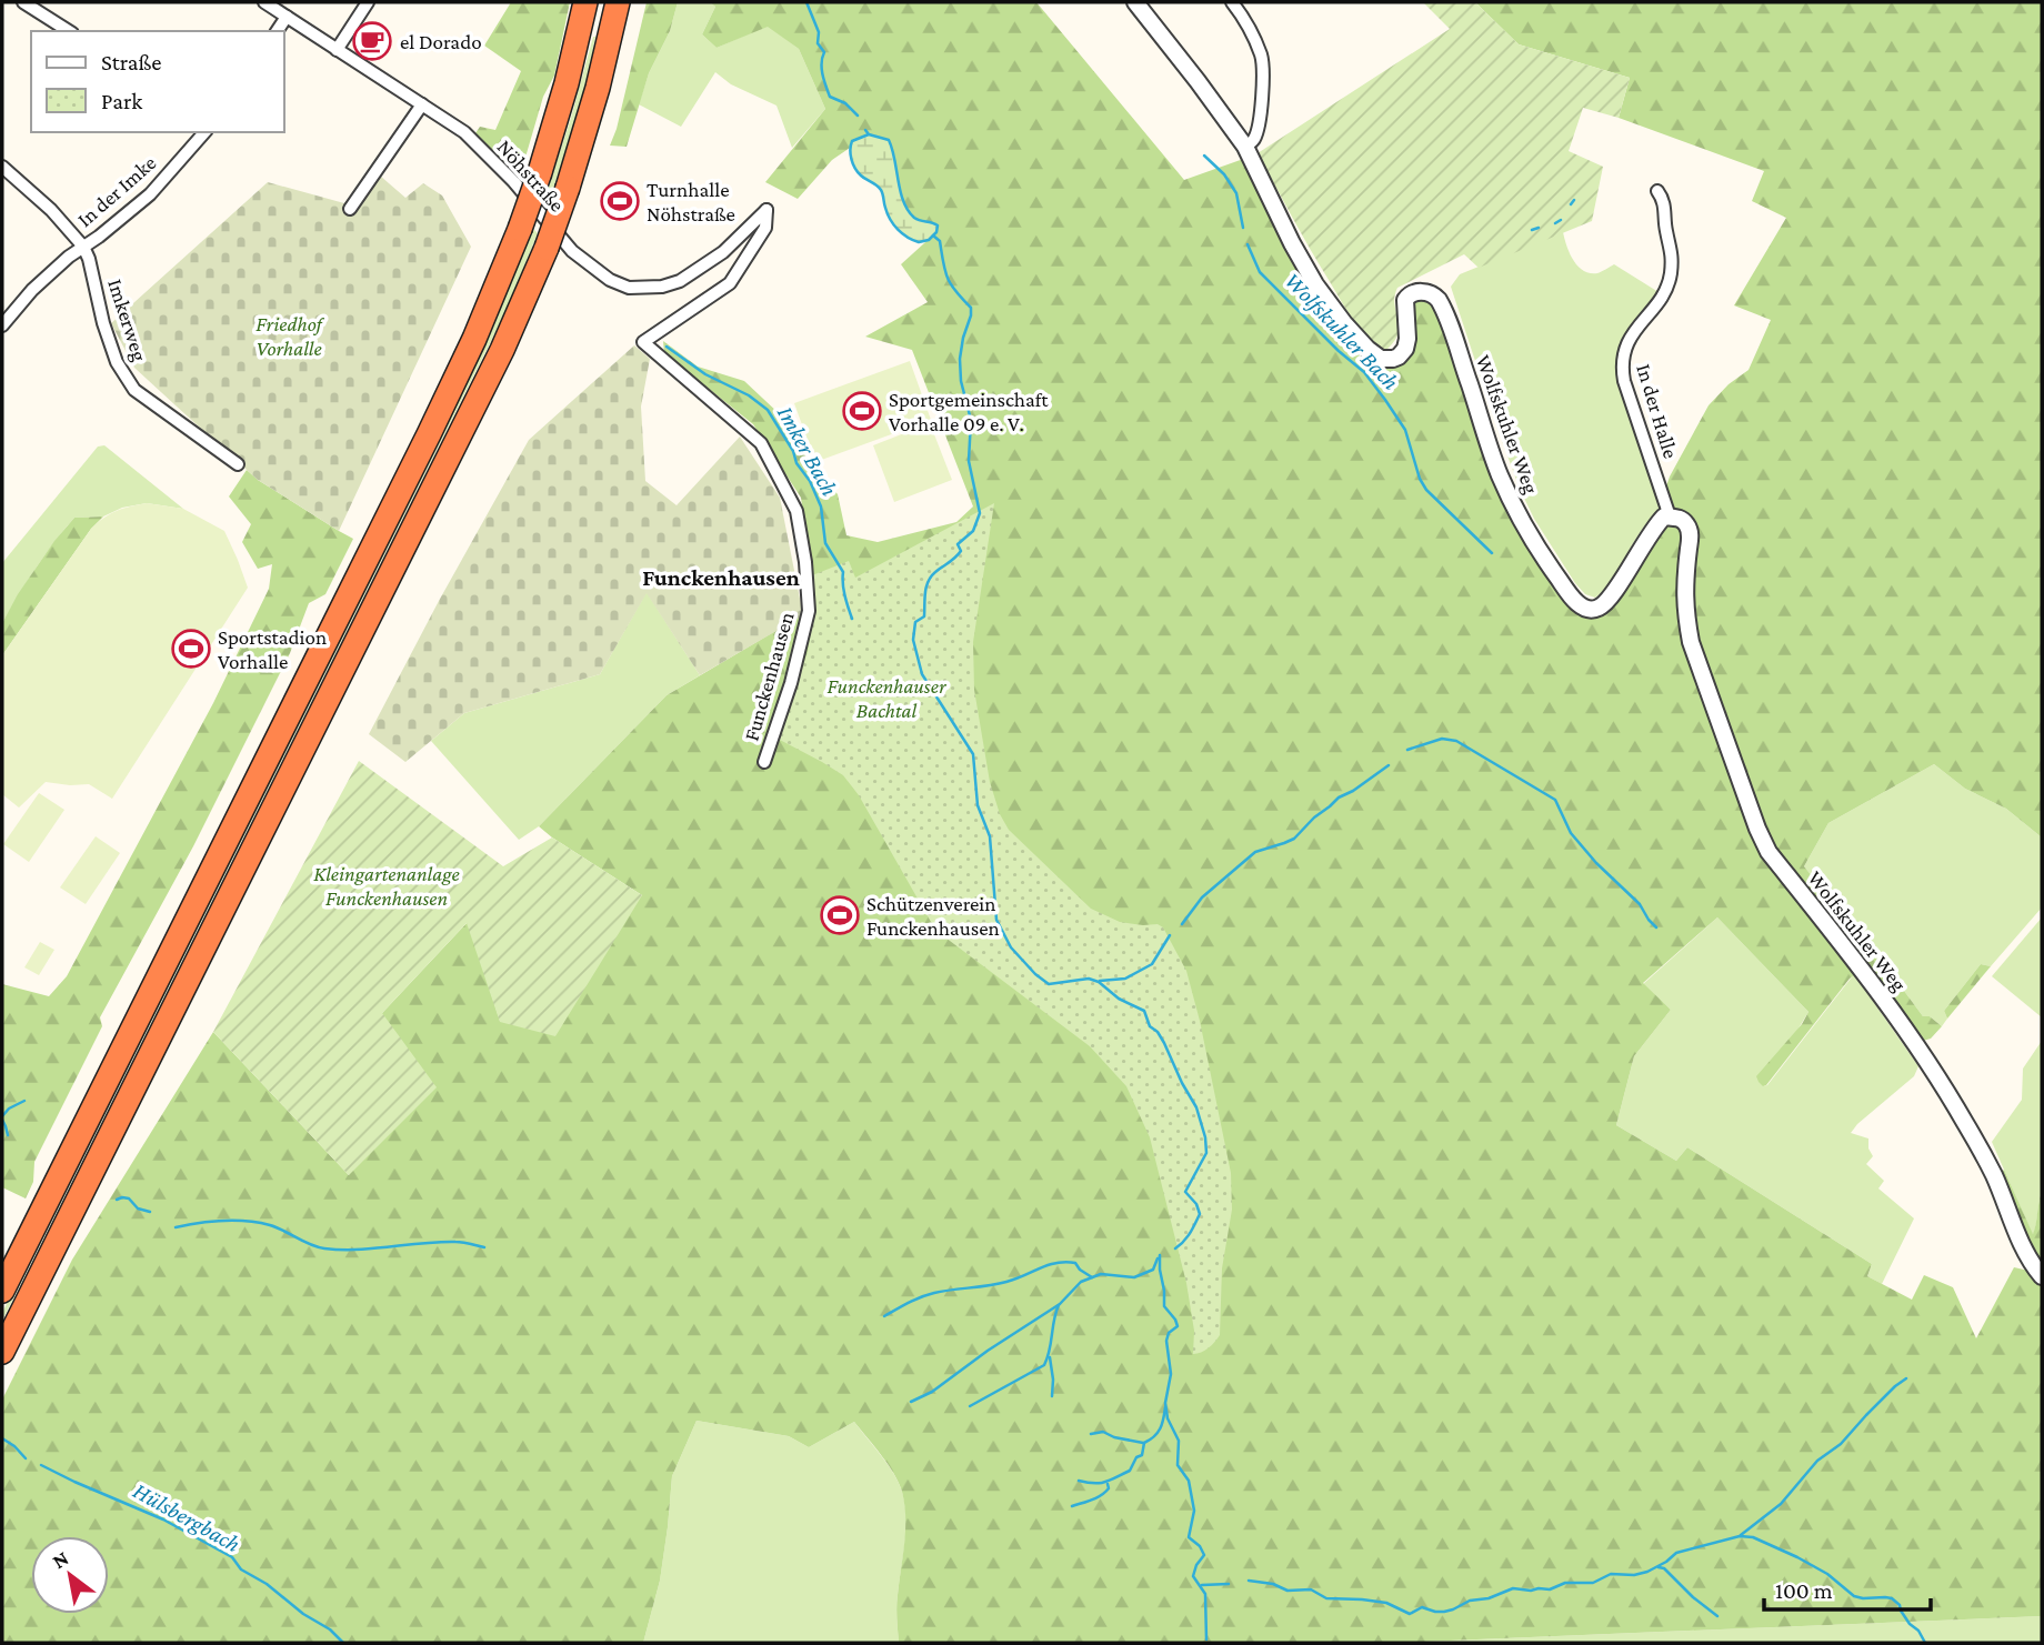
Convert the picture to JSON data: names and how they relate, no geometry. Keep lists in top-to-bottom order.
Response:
{
  "streets": {
    "street": [
      "Nöhstraße",
      "In der Imke",
      "Imkerweg",
      "In der Halle",
      "Wolfskuhler Weg",
      "Funckenhausen"
    ]
  },
  "crossings": [
    ["Nöhstraße", "Funckenhausen"],
    ["In der Imke", "Imkerweg"],
    ["In der Halle", "Wolfskuhler Weg"]
  ],
  "districts": ["Funckenhausen"],
  "water": ["Wolfskuhler Bach", "Imker Bach", "Hülsbergbach"],
  "parks": ["Friedhof Vorhalle", "Funckenhauser Bachtal", "Kleingartenanlage Funckenhausen"],
  "places": {
    "cafe": ["el Dorado"],
    "sports": [
      "Turnhalle Nöhstraße",
      "Sportgemeinschaft Vorhalle 09 e. V.",
      "Sportstadion Vorhalle",
      "Schützenverein Funckenhausen"
    ]
  },
  "legend": ["Straße", "Park"],
  "scale_bar": "100 m",
  "north": "top left"
}
